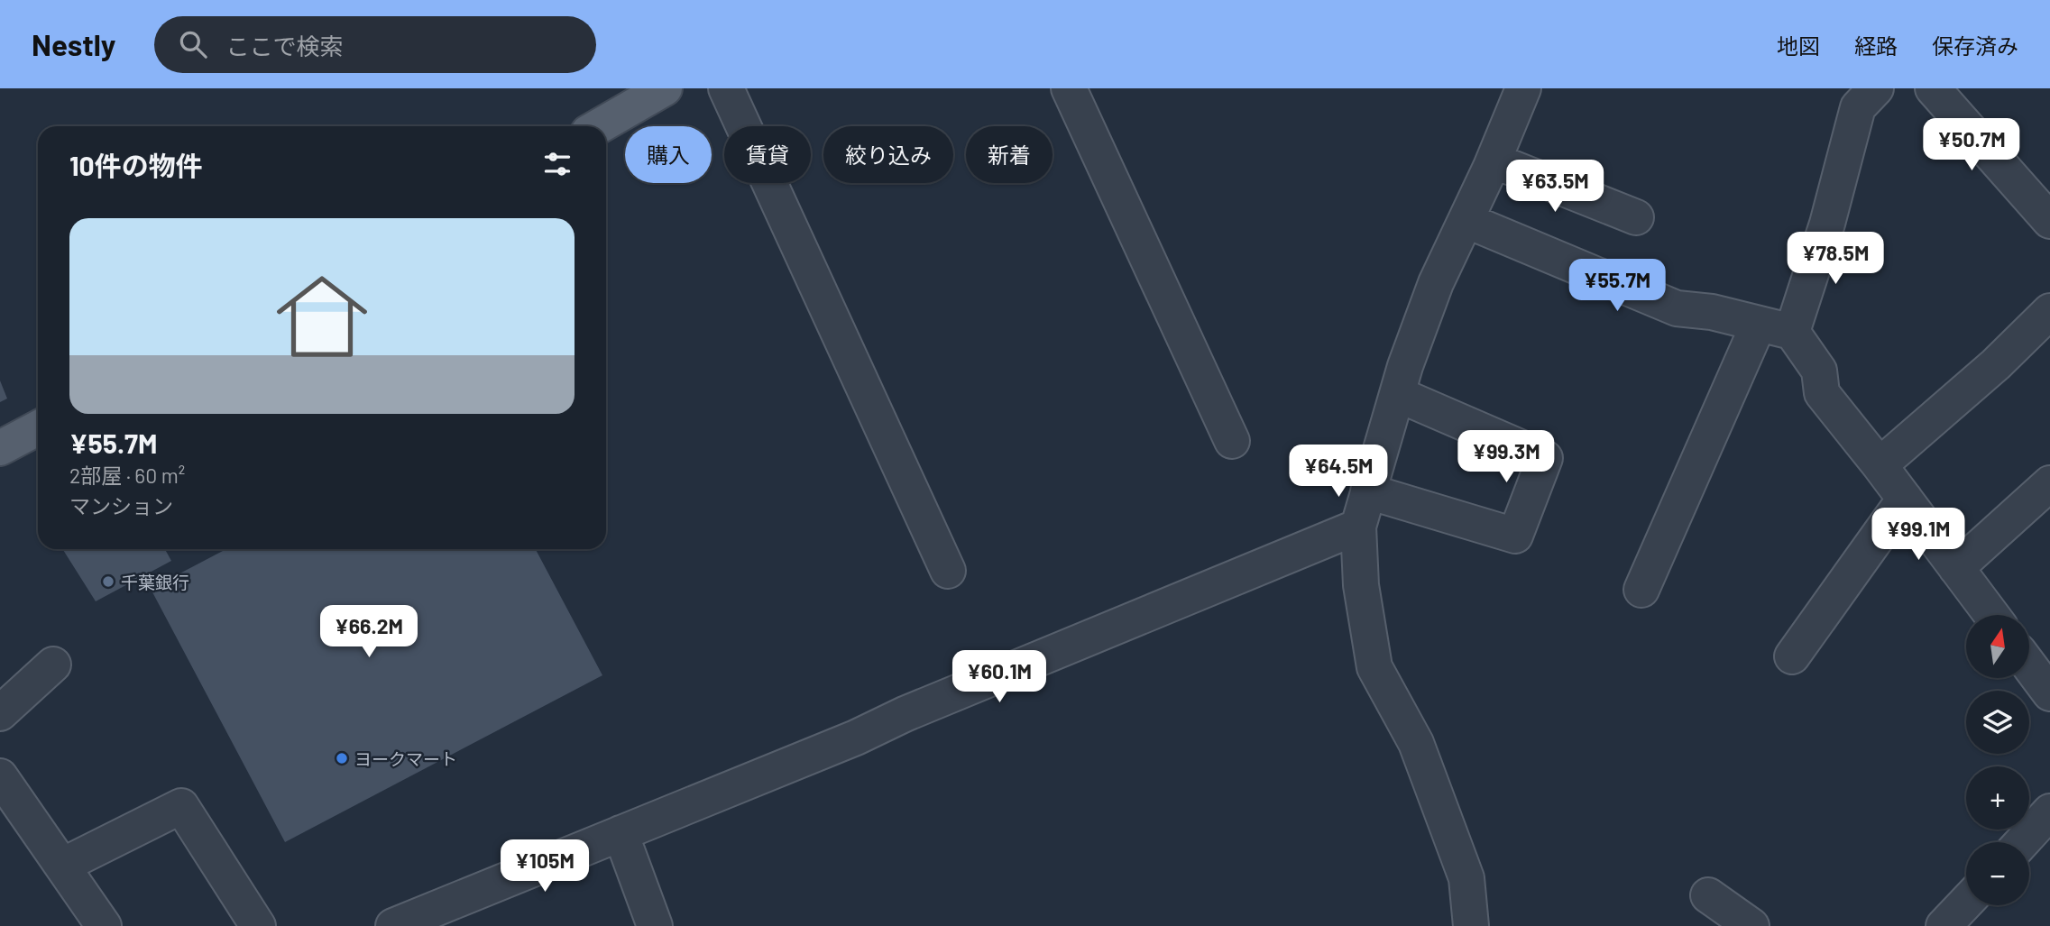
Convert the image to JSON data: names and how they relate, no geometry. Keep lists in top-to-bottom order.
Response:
{
  "places": ["千葉銀行", "ヨークマート"],
  "north": "top",
  "page": {
    "header": "Nestly",
    "search": "ここで検索",
    "nav": ["地図", "経路", "保存済み"],
    "price": [
      "¥50.7M",
      "¥63.5M",
      "¥78.5M",
      "¥55.7M",
      "¥99.3M",
      "¥64.5M",
      "¥99.1M",
      "¥66.2M",
      "¥60.1M",
      "¥105M"
    ],
    "chip": [
      "購入",
      "賃貸",
      "絞り込み",
      "新着"
    ],
    "heading": "10件の物件",
    "list": [
      {
        "name": "¥55.7M",
        "note": "2部屋 · 60 m² · マンション"
      }
    ],
    "map_buttons": ["+", "−"]
  }
}
